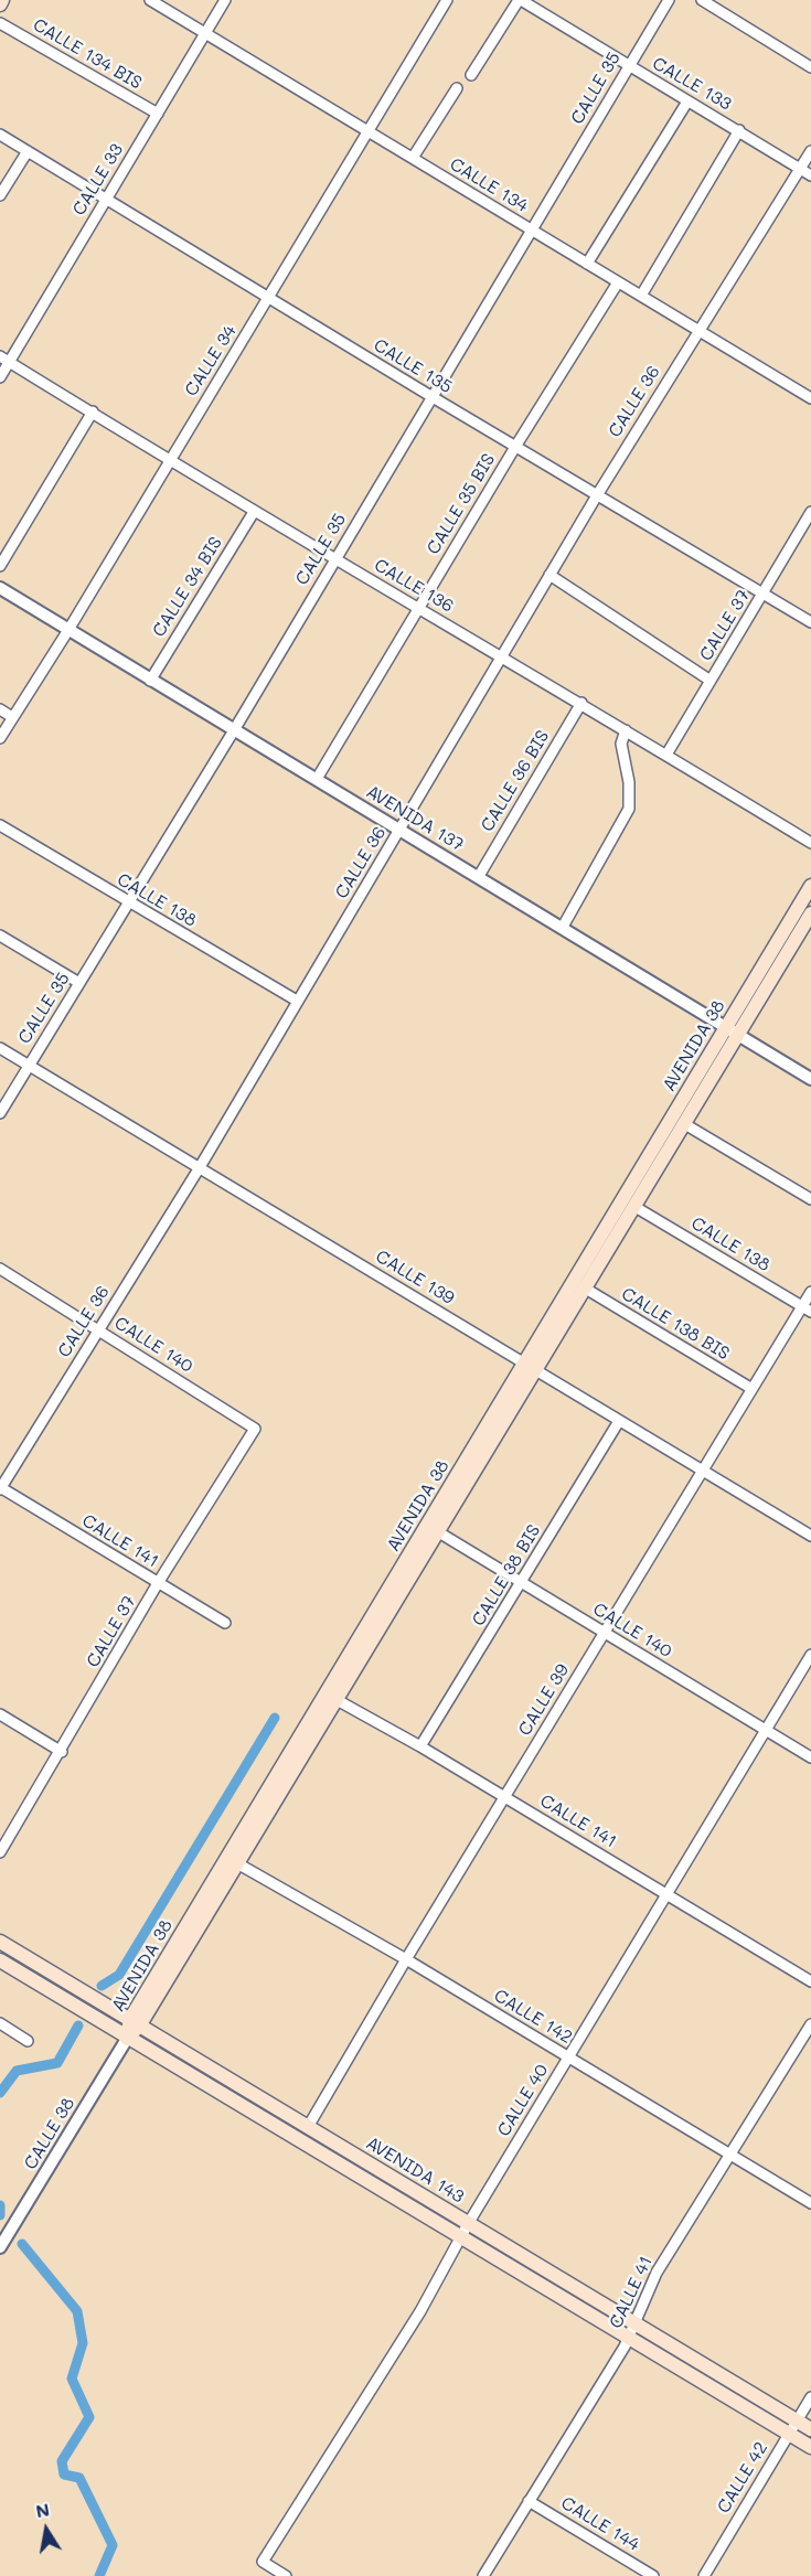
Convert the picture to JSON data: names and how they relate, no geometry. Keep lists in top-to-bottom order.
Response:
{
  "streets": {
    "main road": ["AVENIDA 38", "AVENIDA 143"],
    "street": [
      "CALLE 134 BIS",
      "CALLE 133",
      "CALLE 35",
      "CALLE 33",
      "CALLE 134",
      "CALLE 34",
      "CALLE 135",
      "CALLE 36",
      "CALLE 35 BIS",
      "CALLE 136",
      "CALLE 34 BIS",
      "CALLE 37",
      "CALLE 36 BIS",
      "AVENIDA 137",
      "CALLE 138",
      "CALLE 139",
      "CALLE 138 BIS",
      "CALLE 140",
      "CALLE 141",
      "CALLE 38 BIS",
      "CALLE 39",
      "CALLE 142",
      "CALLE 40",
      "CALLE 38",
      "CALLE 41",
      "CALLE 42",
      "CALLE 144"
    ]
  },
  "crossings": [
    ["CALLE 134 BIS", "CALLE 33"],
    ["CALLE 133", "CALLE 35"],
    ["CALLE 133", "CALLE 36"],
    ["CALLE 35", "CALLE 134"],
    ["CALLE 35", "CALLE 135"],
    ["CALLE 35", "CALLE 136"],
    ["CALLE 35", "AVENIDA 137"],
    ["CALLE 35", "CALLE 138"],
    ["CALLE 35", "CALLE 139"],
    ["CALLE 33", "CALLE 134"],
    ["CALLE 33", "CALLE 135"],
    ["CALLE 33", "CALLE 136"],
    ["CALLE 134", "CALLE 34"],
    ["CALLE 134", "CALLE 36"],
    ["CALLE 134", "CALLE 35 BIS"],
    ["CALLE 34", "CALLE 135"],
    ["CALLE 34", "CALLE 136"],
    ["CALLE 34", "AVENIDA 137"],
    ["CALLE 135", "CALLE 36"],
    ["CALLE 135", "CALLE 35 BIS"],
    ["CALLE 135", "CALLE 37"],
    ["CALLE 36", "CALLE 136"],
    ["CALLE 36", "AVENIDA 137"],
    ["CALLE 36", "CALLE 138"],
    ["CALLE 36", "CALLE 139"],
    ["CALLE 36", "CALLE 140"],
    ["CALLE 36", "CALLE 141"],
    ["CALLE 35 BIS", "CALLE 136"],
    ["CALLE 35 BIS", "AVENIDA 137"],
    ["CALLE 136", "CALLE 34 BIS"],
    ["CALLE 136", "CALLE 37"],
    ["CALLE 136", "CALLE 36 BIS"],
    ["CALLE 34 BIS", "AVENIDA 137"],
    ["CALLE 37", "CALLE 140"],
    ["CALLE 37", "CALLE 141"],
    ["CALLE 36 BIS", "AVENIDA 137"],
    ["AVENIDA 137", "AVENIDA 38"],
    ["CALLE 138", "AVENIDA 38"],
    ["CALLE 138", "CALLE 39"],
    ["AVENIDA 38", "CALLE 139"],
    ["AVENIDA 38", "CALLE 138 BIS"],
    ["AVENIDA 38", "CALLE 140"],
    ["AVENIDA 38", "CALLE 141"],
    ["AVENIDA 38", "CALLE 142"],
    ["AVENIDA 38", "CALLE 38"],
    ["AVENIDA 38", "AVENIDA 143"],
    ["CALLE 139", "CALLE 38 BIS"],
    ["CALLE 139", "CALLE 39"],
    ["CALLE 138 BIS", "CALLE 39"],
    ["CALLE 140", "CALLE 38 BIS"],
    ["CALLE 140", "CALLE 39"],
    ["CALLE 140", "CALLE 40"],
    ["CALLE 141", "CALLE 38 BIS"],
    ["CALLE 141", "CALLE 39"],
    ["CALLE 141", "CALLE 40"],
    ["CALLE 39", "CALLE 142"],
    ["CALLE 39", "AVENIDA 143"],
    ["CALLE 142", "CALLE 40"],
    ["CALLE 142", "CALLE 41"],
    ["CALLE 40", "AVENIDA 143"],
    ["CALLE 38", "AVENIDA 143"],
    ["AVENIDA 143", "CALLE 41"],
    ["AVENIDA 143", "CALLE 42"],
    ["CALLE 41", "CALLE 144"]
  ],
  "north": "top"
}
